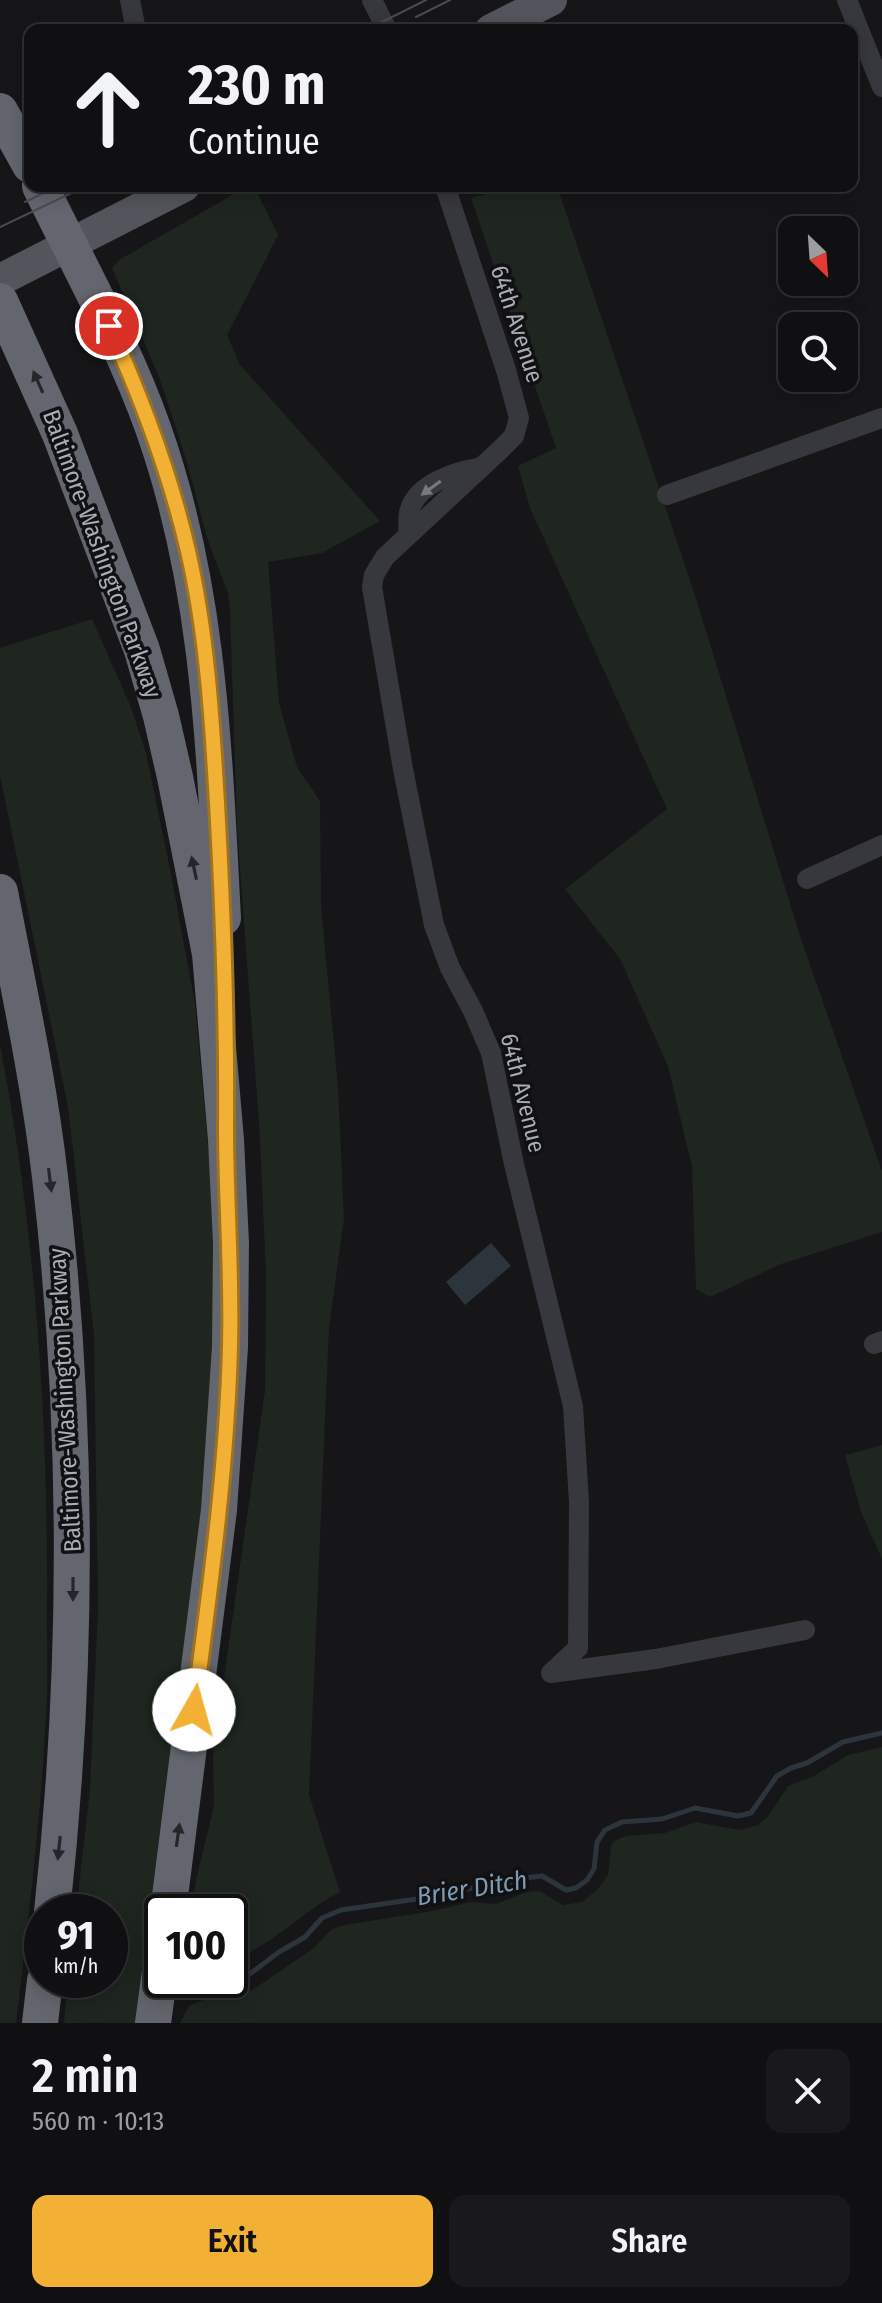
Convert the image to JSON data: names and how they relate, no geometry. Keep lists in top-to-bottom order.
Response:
{
  "streets": {
    "highway": ["Baltimore-Washington Parkway"],
    "street": ["64th Avenue"]
  },
  "water": ["Brier Ditch"],
  "north": "bottom right",
  "page": {
    "turn": ["230 m", "Continue"],
    "speed": "91 km/h",
    "limit": "100",
    "heading": ["2 min", "560 m · 10:13"],
    "buttons": ["Exit", "Share"]
  }
}
